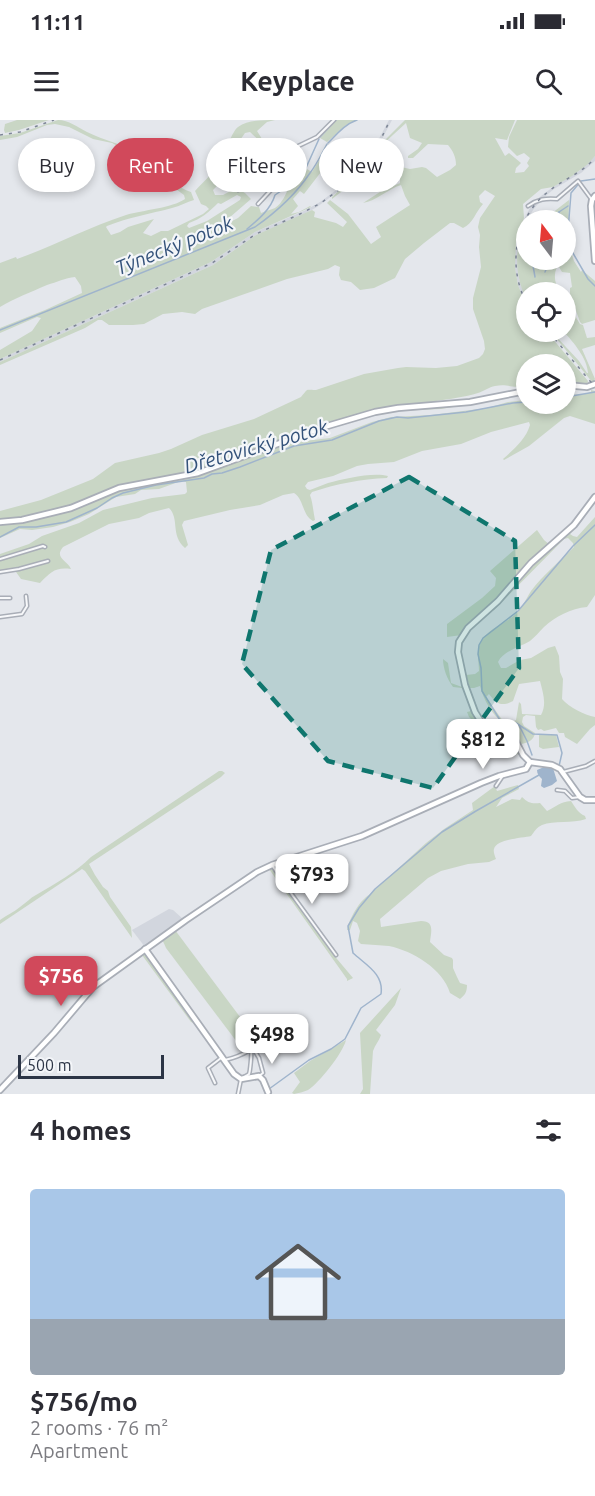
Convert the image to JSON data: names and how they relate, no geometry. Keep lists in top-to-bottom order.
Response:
{
  "water": ["Týnecký potok", "Dřetovický potok"],
  "scale_bar": "500 m",
  "north": "top",
  "page": {
    "status": "11:11",
    "header": "Keyplace",
    "chip": [
      "Buy",
      "Rent",
      "Filters",
      "New"
    ],
    "price": [
      "$812",
      "$793",
      "$756",
      "$498"
    ],
    "scale": "500 m",
    "heading": "4 homes",
    "list": [
      {
        "name": "$756/mo",
        "note": "2 rooms · 76 m² · Apartment"
      }
    ]
  }
}
